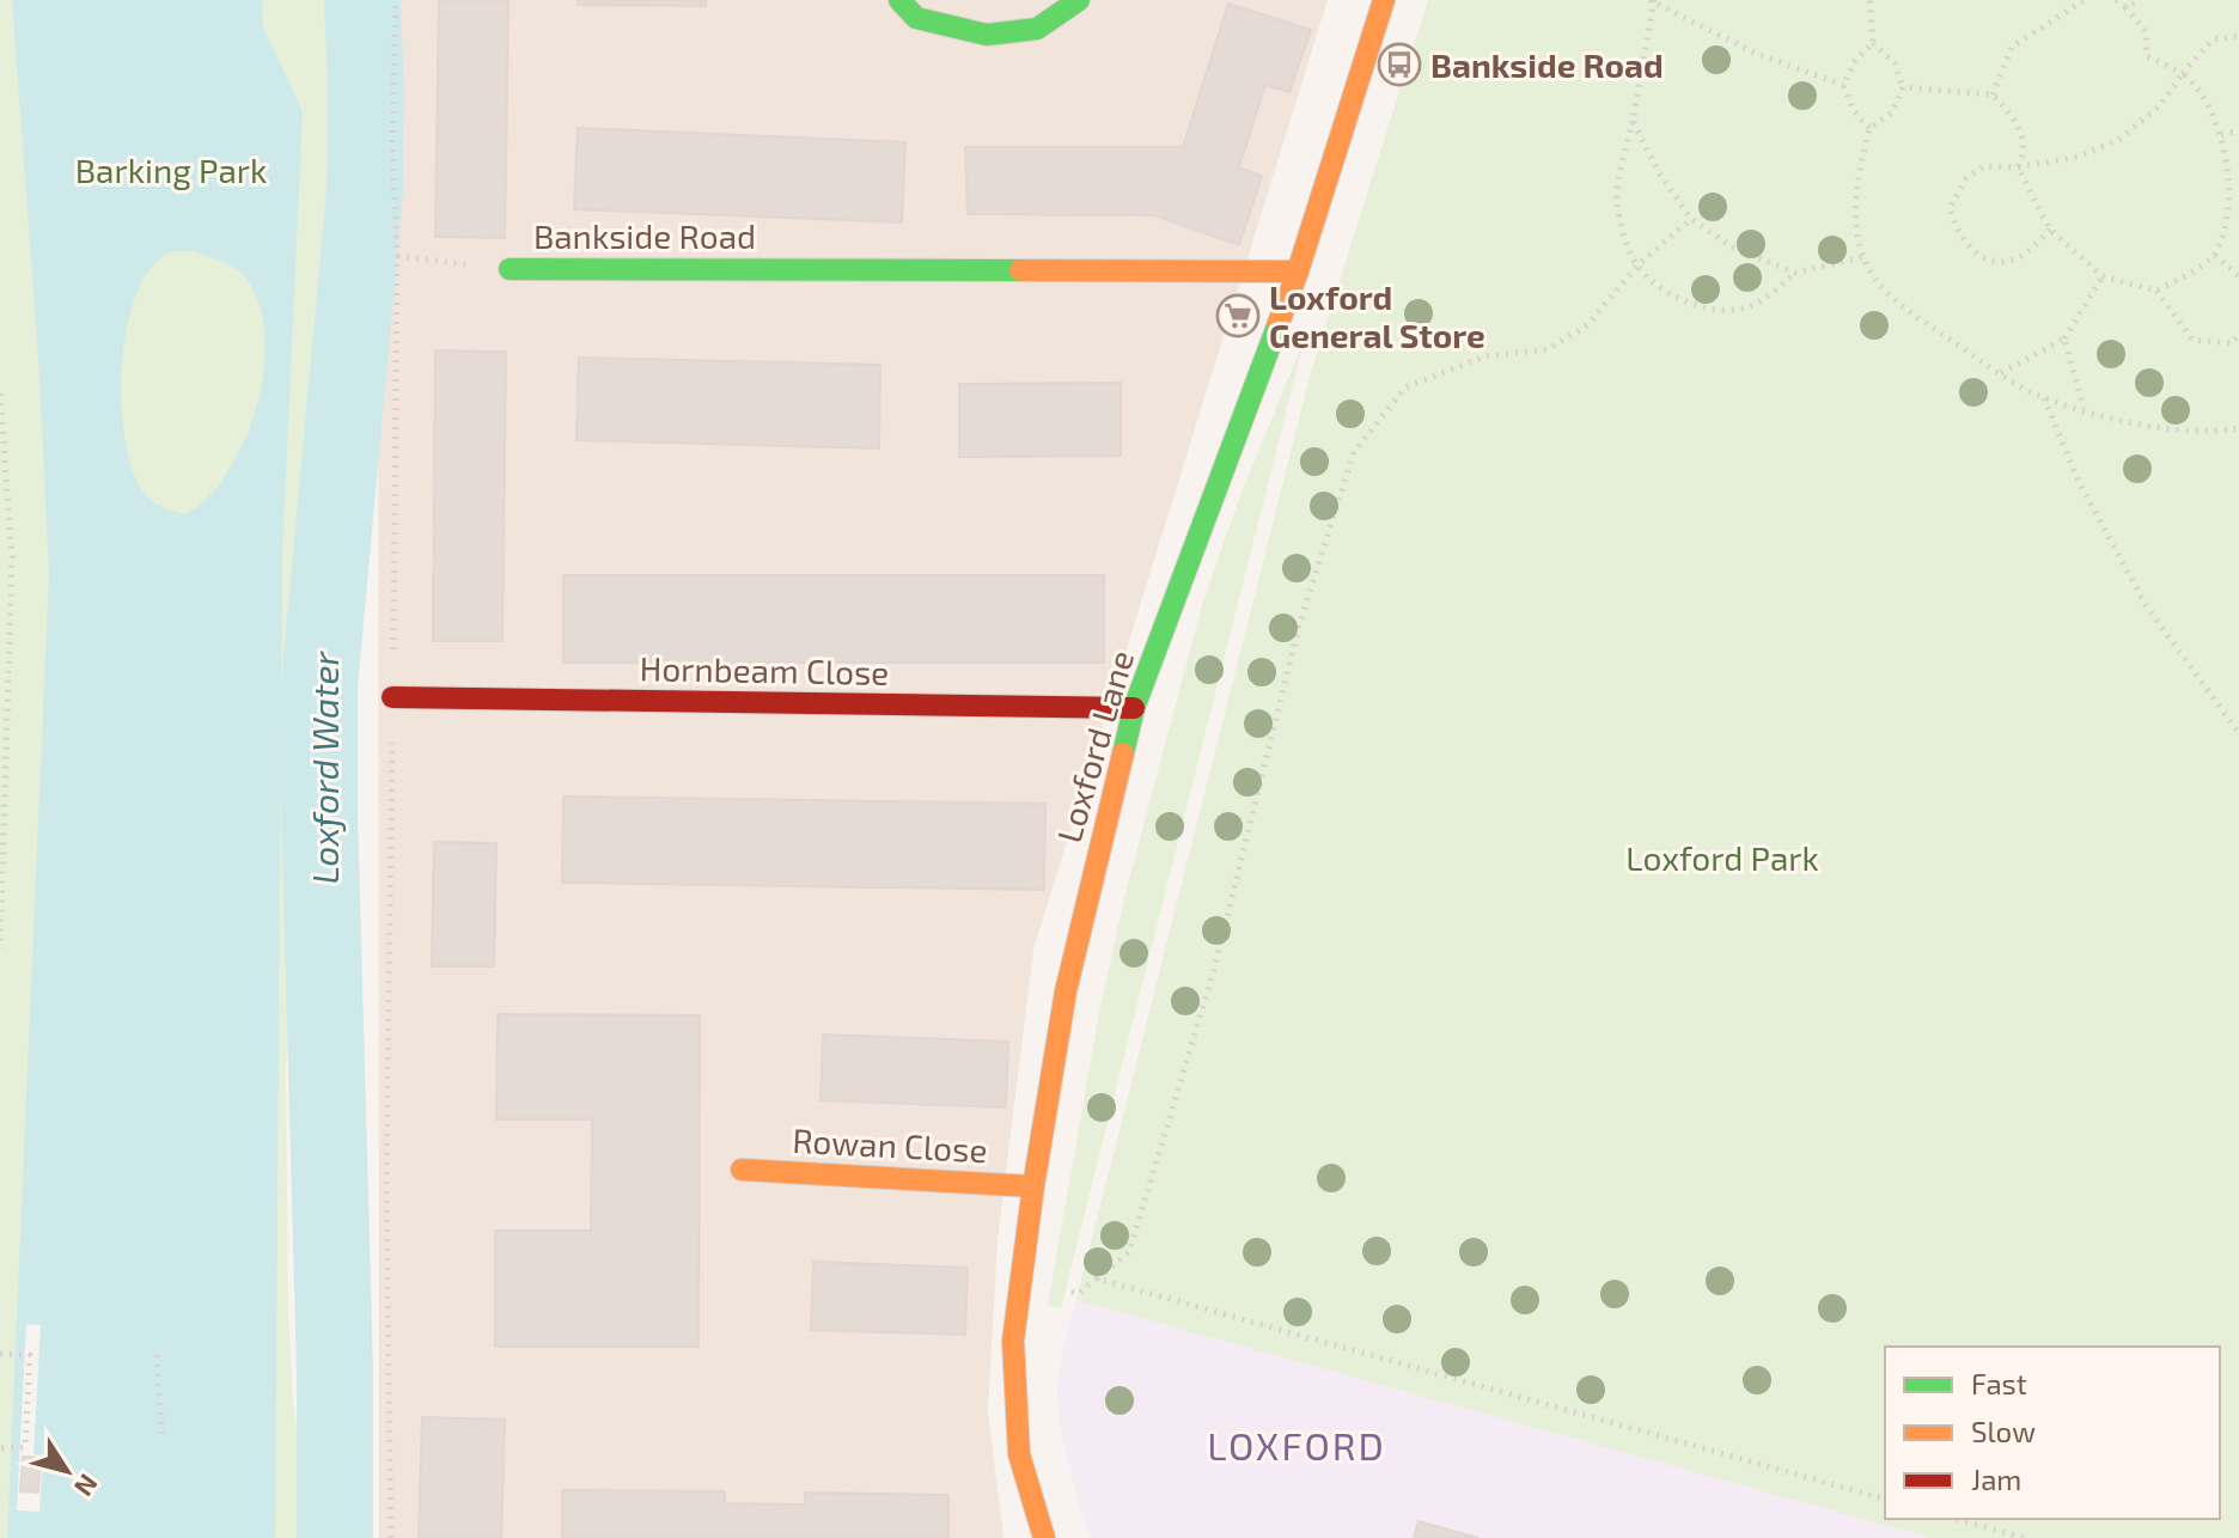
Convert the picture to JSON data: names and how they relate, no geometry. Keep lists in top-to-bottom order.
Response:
{
  "streets": {
    "street": [
      "Bankside Road",
      "Hornbeam Close",
      "Loxford Lane",
      "Rowan Close"
    ]
  },
  "crossings": [
    ["Bankside Road", "Loxford Lane"],
    ["Hornbeam Close", "Loxford Lane"],
    ["Loxford Lane", "Rowan Close"]
  ],
  "districts": ["LOXFORD"],
  "water": ["Loxford Water"],
  "parks": ["Barking Park", "Loxford Park"],
  "places": {
    "bus stop": ["Bankside Road"],
    "supermarket": ["Loxford General Store"]
  },
  "legend": ["Fast", "Slow", "Jam"],
  "north": "bottom right"
}
